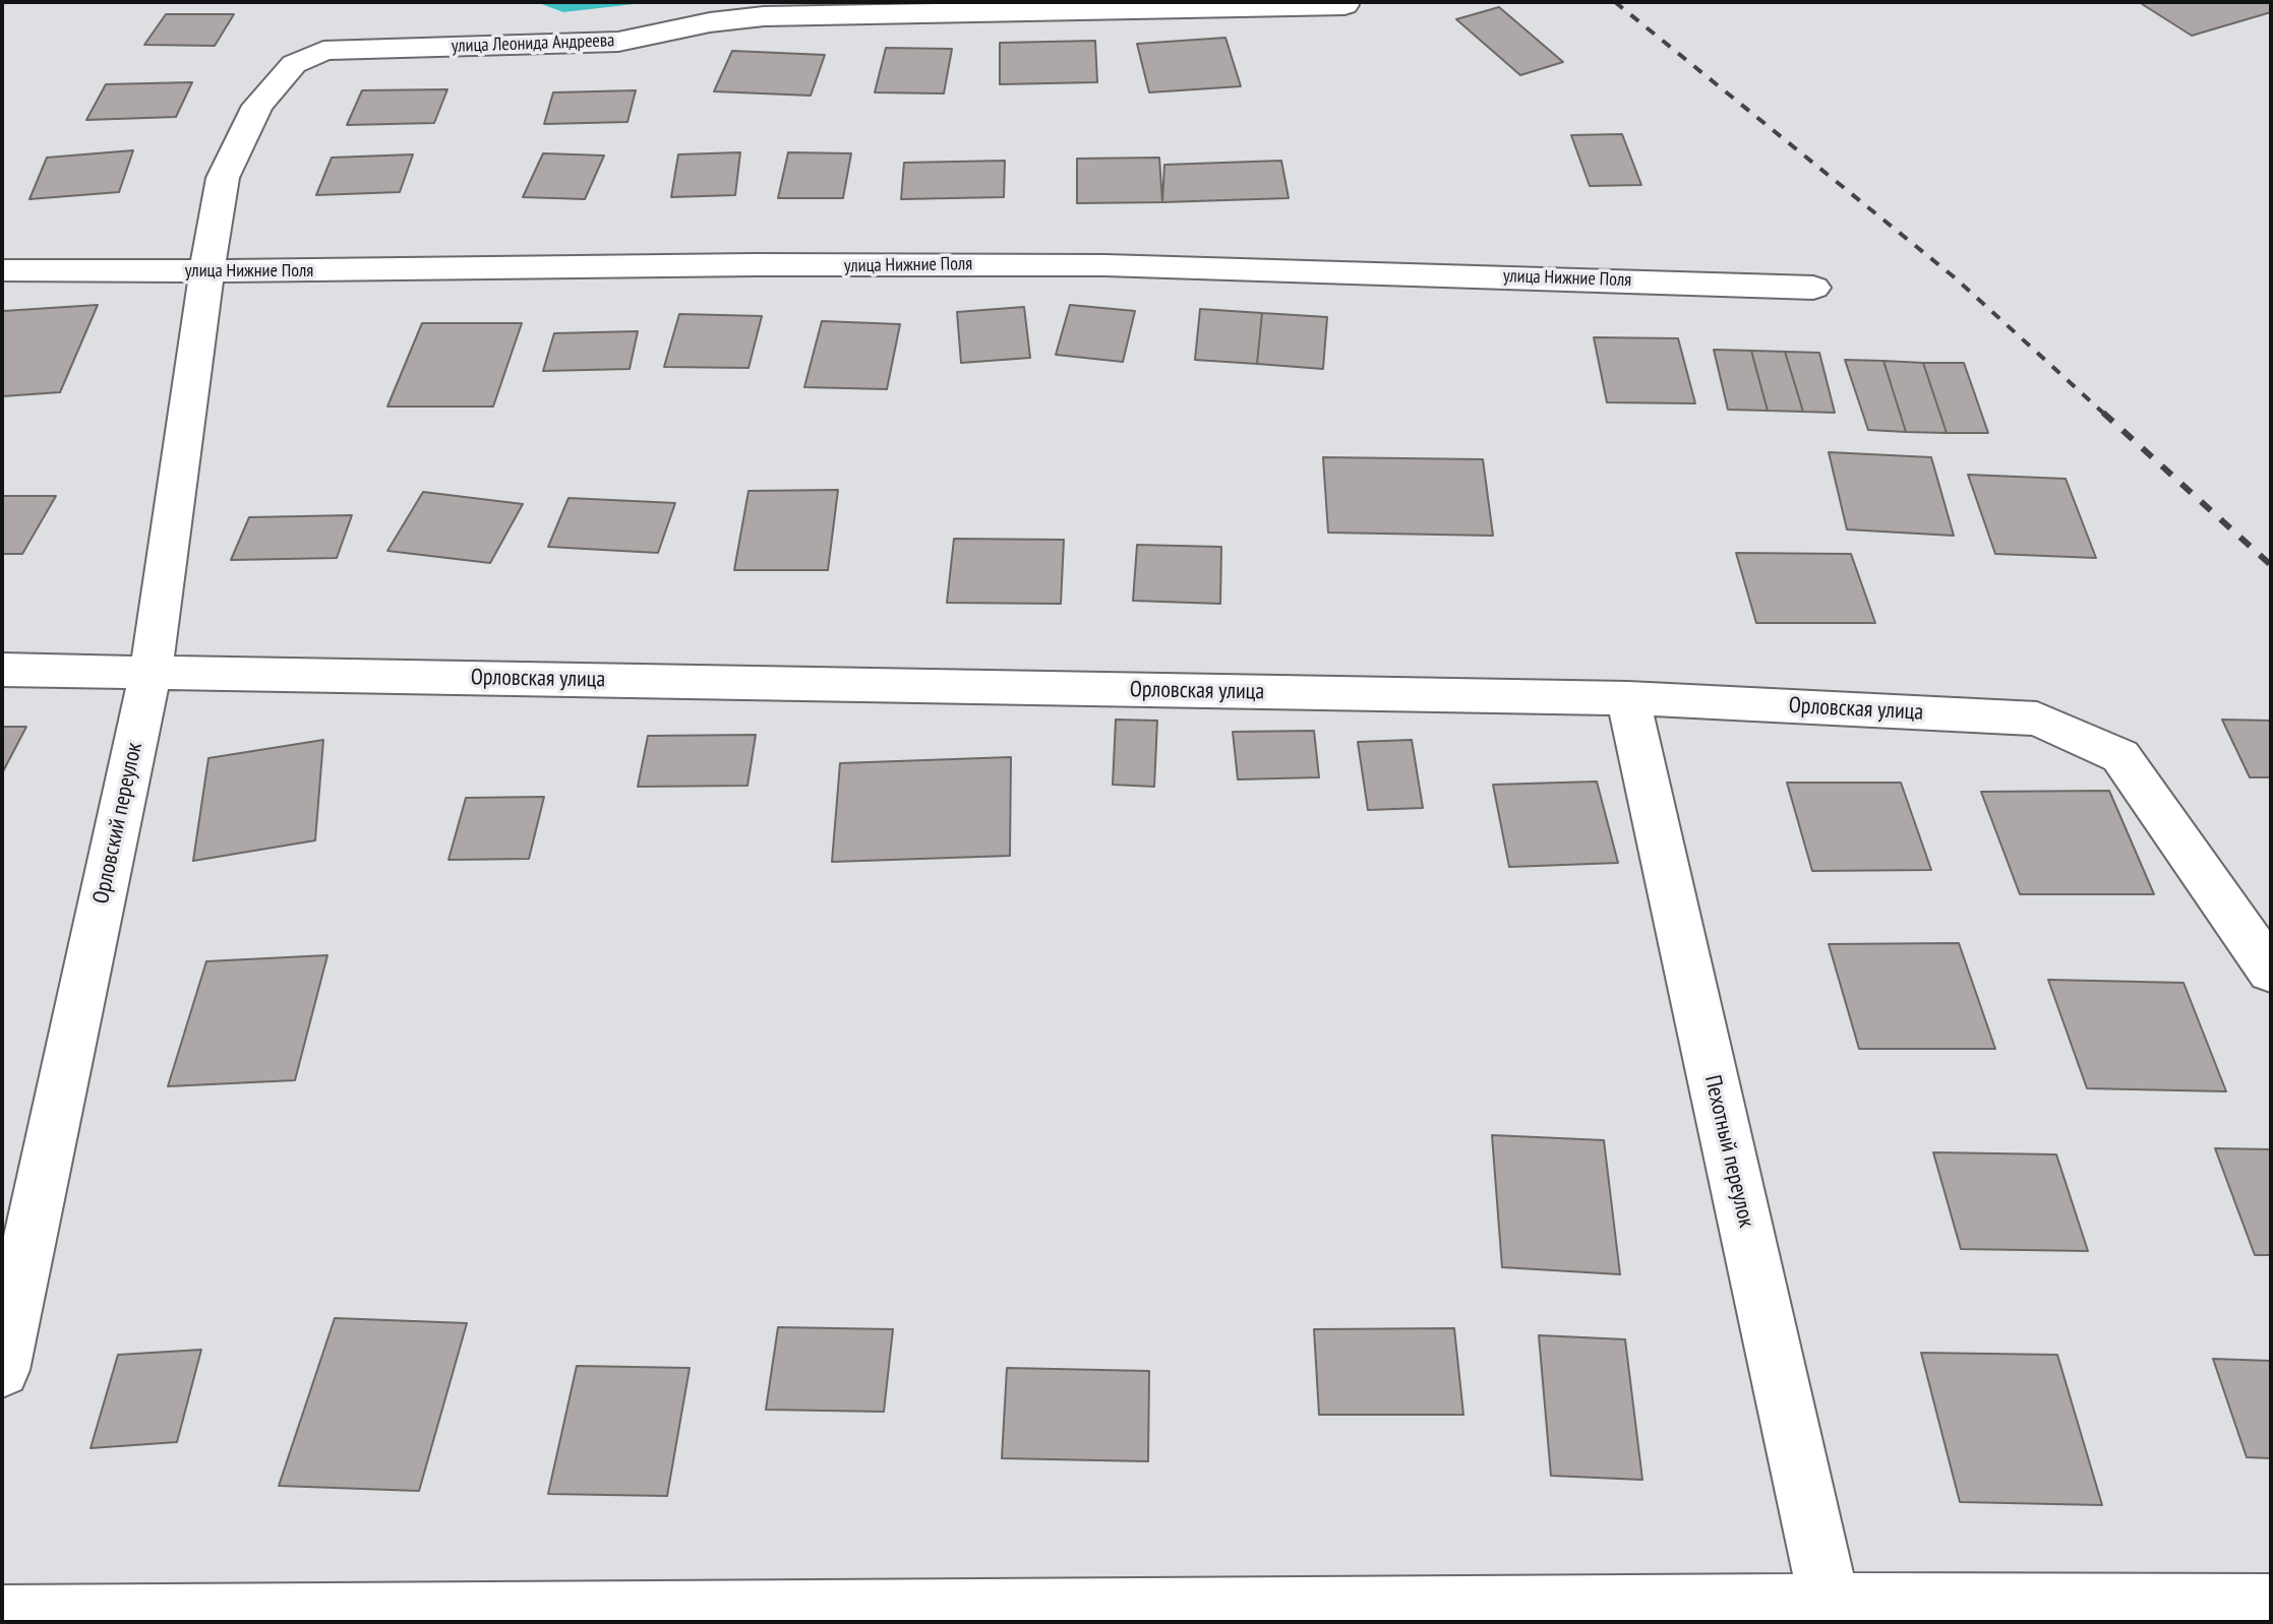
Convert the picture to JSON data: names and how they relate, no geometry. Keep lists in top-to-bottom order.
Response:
{
  "streets": {
    "street": [
      "улица Леонида Андреева",
      "улица Нижние Поля",
      "Орловская улица",
      "Орловский переулок",
      "Пехотный переулок"
    ]
  },
  "crossings": [
    ["улица Леонида Андреева", "улица Нижние Поля"],
    ["улица Леонида Андреева", "Орловский переулок"],
    ["улица Нижние Поля", "Орловский переулок"],
    ["Орловская улица", "Орловский переулок"],
    ["Орловская улица", "Пехотный переулок"]
  ]
}
